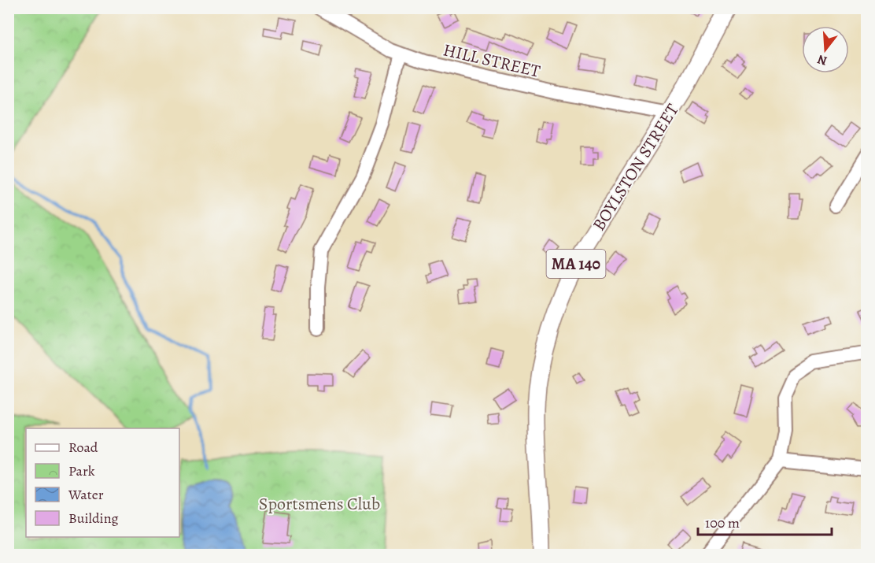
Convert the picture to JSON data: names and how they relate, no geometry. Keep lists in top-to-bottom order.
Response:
{
  "streets": {
    "main road": ["BOYLSTON STREET", "MA 140"],
    "street": ["HILL STREET"]
  },
  "crossings": [
    ["HILL STREET", "BOYLSTON STREET"]
  ],
  "parks": ["Sportsmens Club"],
  "legend": [
    "Road",
    "Park",
    "Water",
    "Building"
  ],
  "scale_bar": "100 m",
  "north": "bottom"
}
